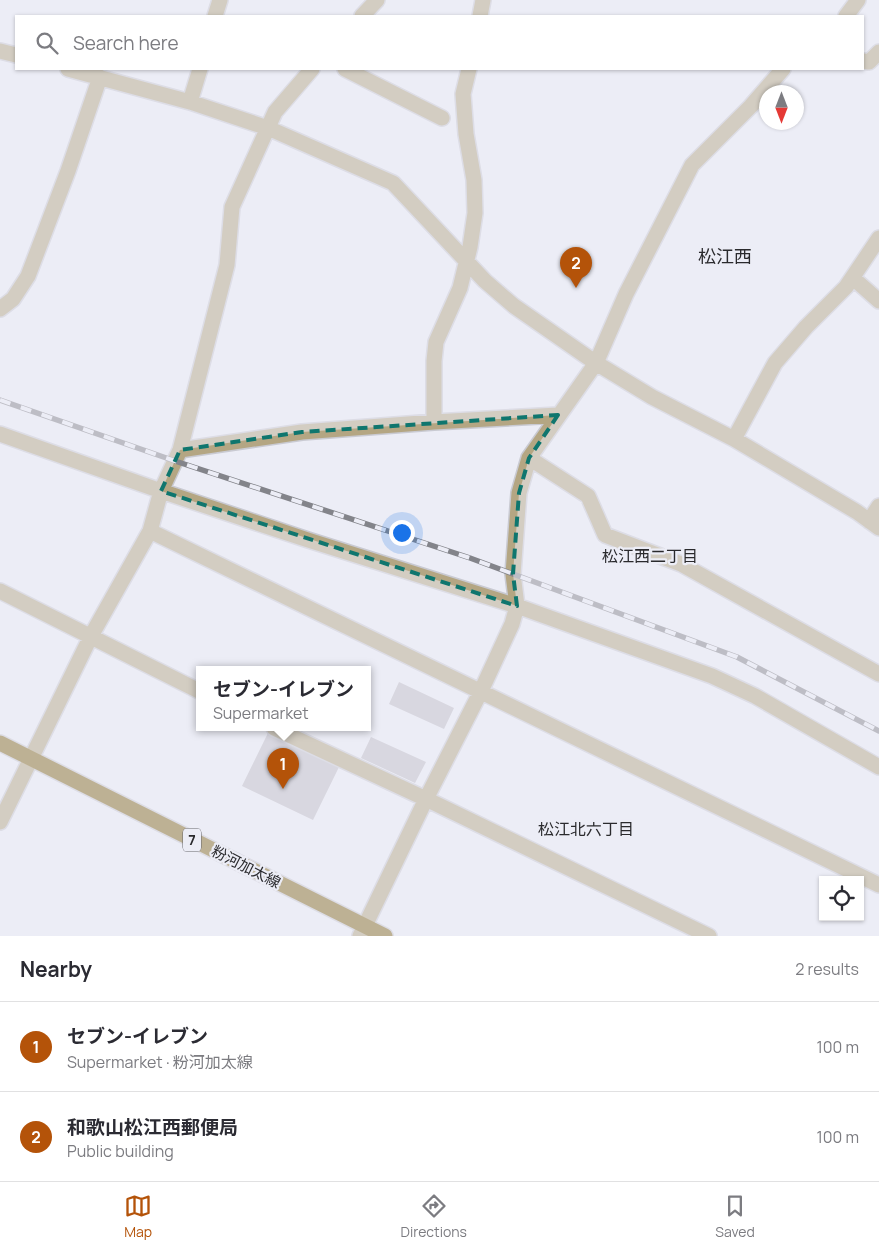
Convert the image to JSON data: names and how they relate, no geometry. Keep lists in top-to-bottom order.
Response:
{
  "streets": {
    "main road": ["7", "粉河加太線"]
  },
  "districts": ["松江西", "松江西二丁目", "松江北六丁目"],
  "north": "bottom",
  "page": {
    "search": "Search here",
    "pins": ["2", "1"],
    "popup": ["セブン-イレブン", "Supermarket"],
    "heading": ["Nearby", "2 results"],
    "list": [
      {
        "mark": "1",
        "name": "セブン-イレブン",
        "note": "Supermarket · 粉河加太線",
        "value": "100 m"
      },
      {
        "mark": "2",
        "name": "和歌山松江西郵便局",
        "note": "Public building",
        "value": "100 m"
      }
    ],
    "nav": ["Map", "Directions", "Saved"]
  }
}
